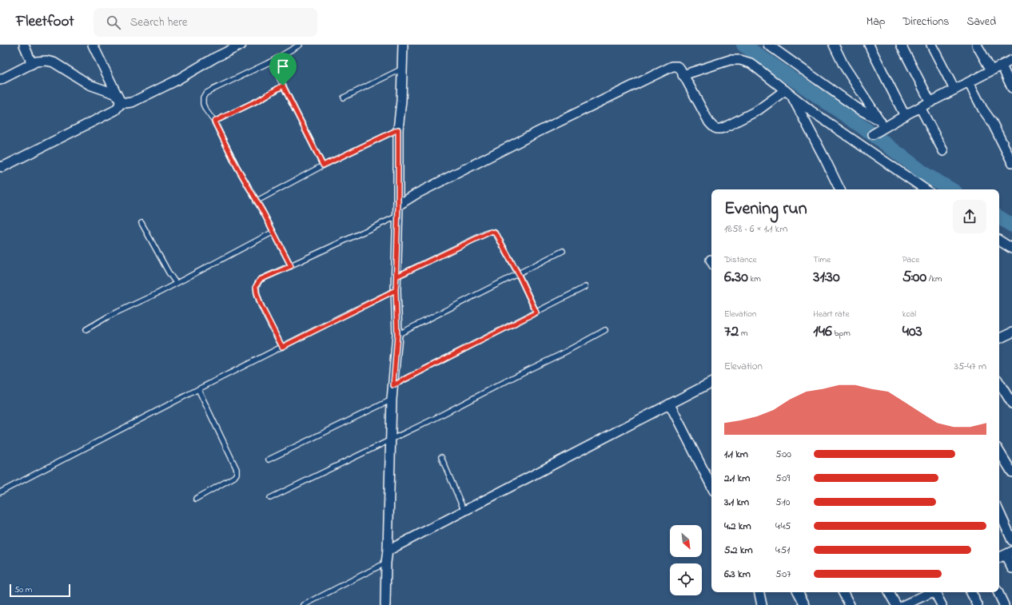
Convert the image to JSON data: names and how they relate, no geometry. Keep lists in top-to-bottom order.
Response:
{
  "scale_bar": "50 m",
  "north": "bottom right",
  "page": {
    "header": "Fleetfoot",
    "search": "Search here",
    "nav": ["Map", "Directions", "Saved"],
    "heading": ["Evening run", "18:58 · 6 × 1.1 km"],
    "stats": [
      ["Distance", "6.30 km"],
      ["Time", "31:30"],
      ["Pace", "5:00 /km"],
      ["Elevation", "72 m"],
      ["Heart rate", "146 bpm"],
      ["kcal", "403"]
    ],
    "chart": ["Elevation", "35–47 m"],
    "list": [
      {
        "name": "1.1 km",
        "note": "5:00"
      },
      {
        "name": "2.1 km",
        "note": "5:09"
      },
      {
        "name": "3.1 km",
        "note": "5:10"
      },
      {
        "name": "4.2 km",
        "note": "4:45"
      },
      {
        "name": "5.2 km",
        "note": "4:51"
      },
      {
        "name": "6.3 km",
        "note": "5:07"
      }
    ],
    "scale": "50 m"
  }
}
